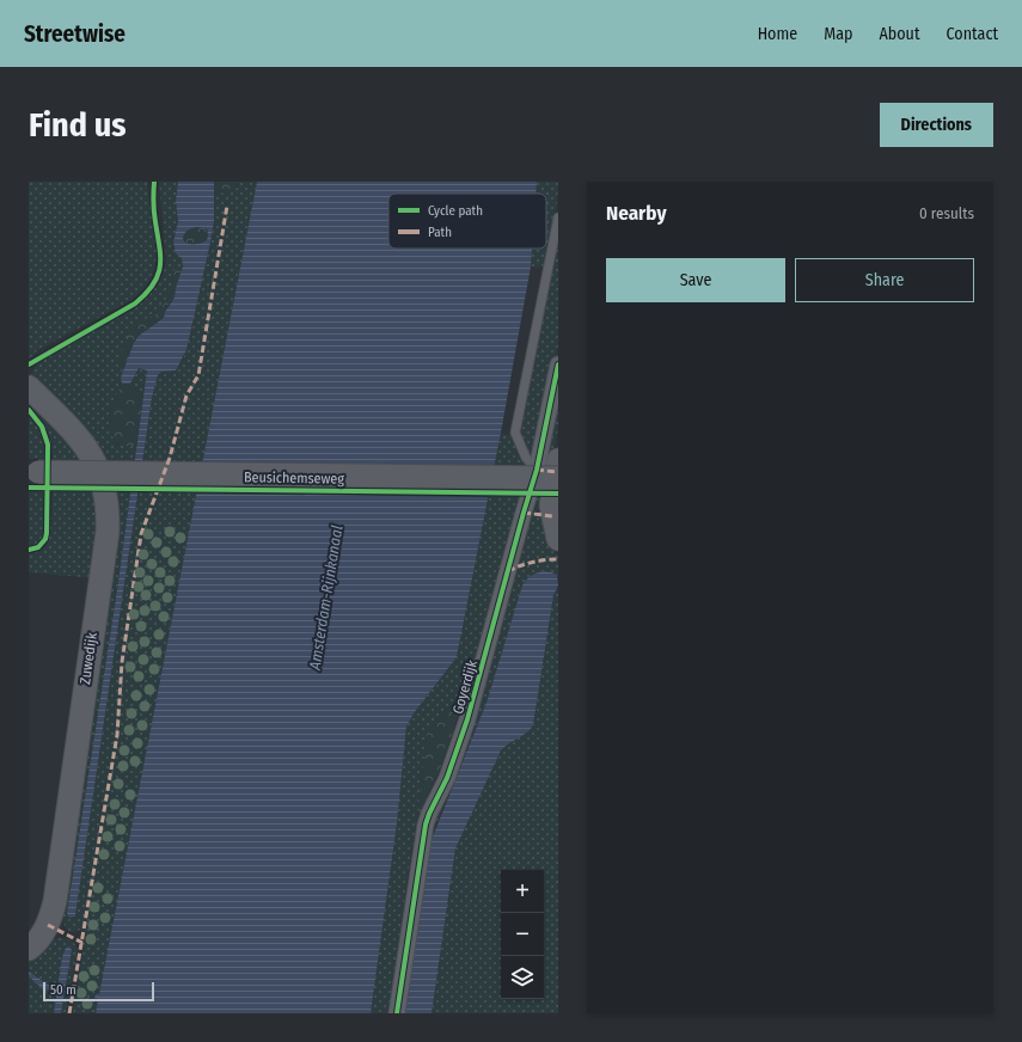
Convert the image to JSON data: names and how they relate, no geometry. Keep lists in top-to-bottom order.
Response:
{
  "streets": {
    "street": ["Beusichemseweg", "Zuwedijk", "Goyerdijk"]
  },
  "water": ["Amsterdam-Rijnkanaal"],
  "legend": ["Cycle path", "Path"],
  "scale_bar": "50 m",
  "page": {
    "header": "Streetwise",
    "nav": [
      "Home",
      "Map",
      "About",
      "Contact"
    ],
    "buttons": [
      "Directions",
      ["Save", "Share"]
    ],
    "title": "Find us",
    "heading": ["Nearby", "0 results"],
    "map_buttons": ["+", "−"],
    "scale": "50 m"
  }
}
